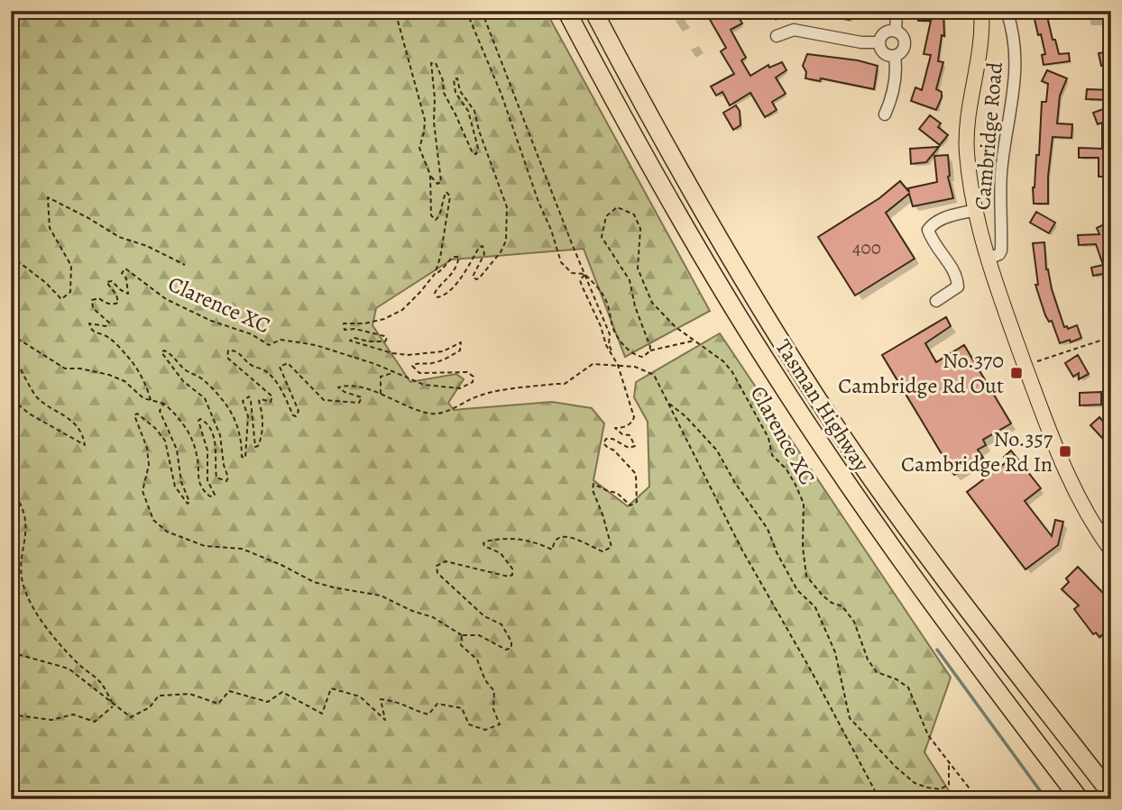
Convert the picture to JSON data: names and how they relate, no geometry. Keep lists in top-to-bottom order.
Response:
{
  "streets": {
    "highway": ["Tasman Highway"],
    "main road": ["Cambridge Road"],
    "path": ["Clarence XC"]
  },
  "places": {
    "transit": ["No.370 Cambridge Rd Out", "No.357 Cambridge Rd In"]
  },
  "house_numbers": ["400"]
}
